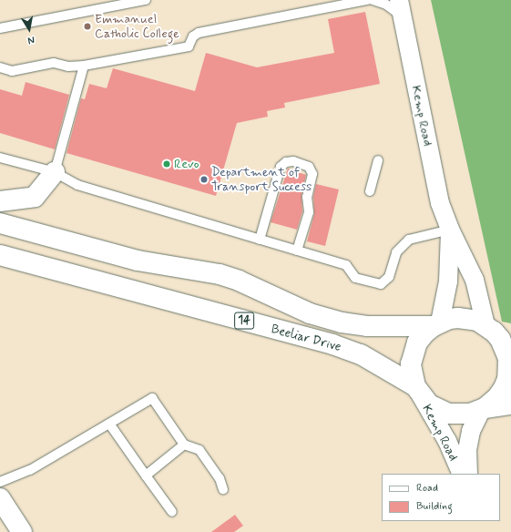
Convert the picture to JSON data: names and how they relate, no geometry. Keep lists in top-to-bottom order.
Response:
{
  "streets": {
    "main road": ["14", "Beeliar Drive"],
    "street": ["Kemp Road"]
  },
  "crossings": [
    ["Kemp Road", "14"],
    ["Kemp Road", "Beeliar Drive"],
    ["14", "Beeliar Drive"]
  ],
  "places": ["Emmanuel Catholic College", "Revo", "Department of Transport Success"],
  "legend": ["Road", "Building"],
  "north": "bottom"
}
